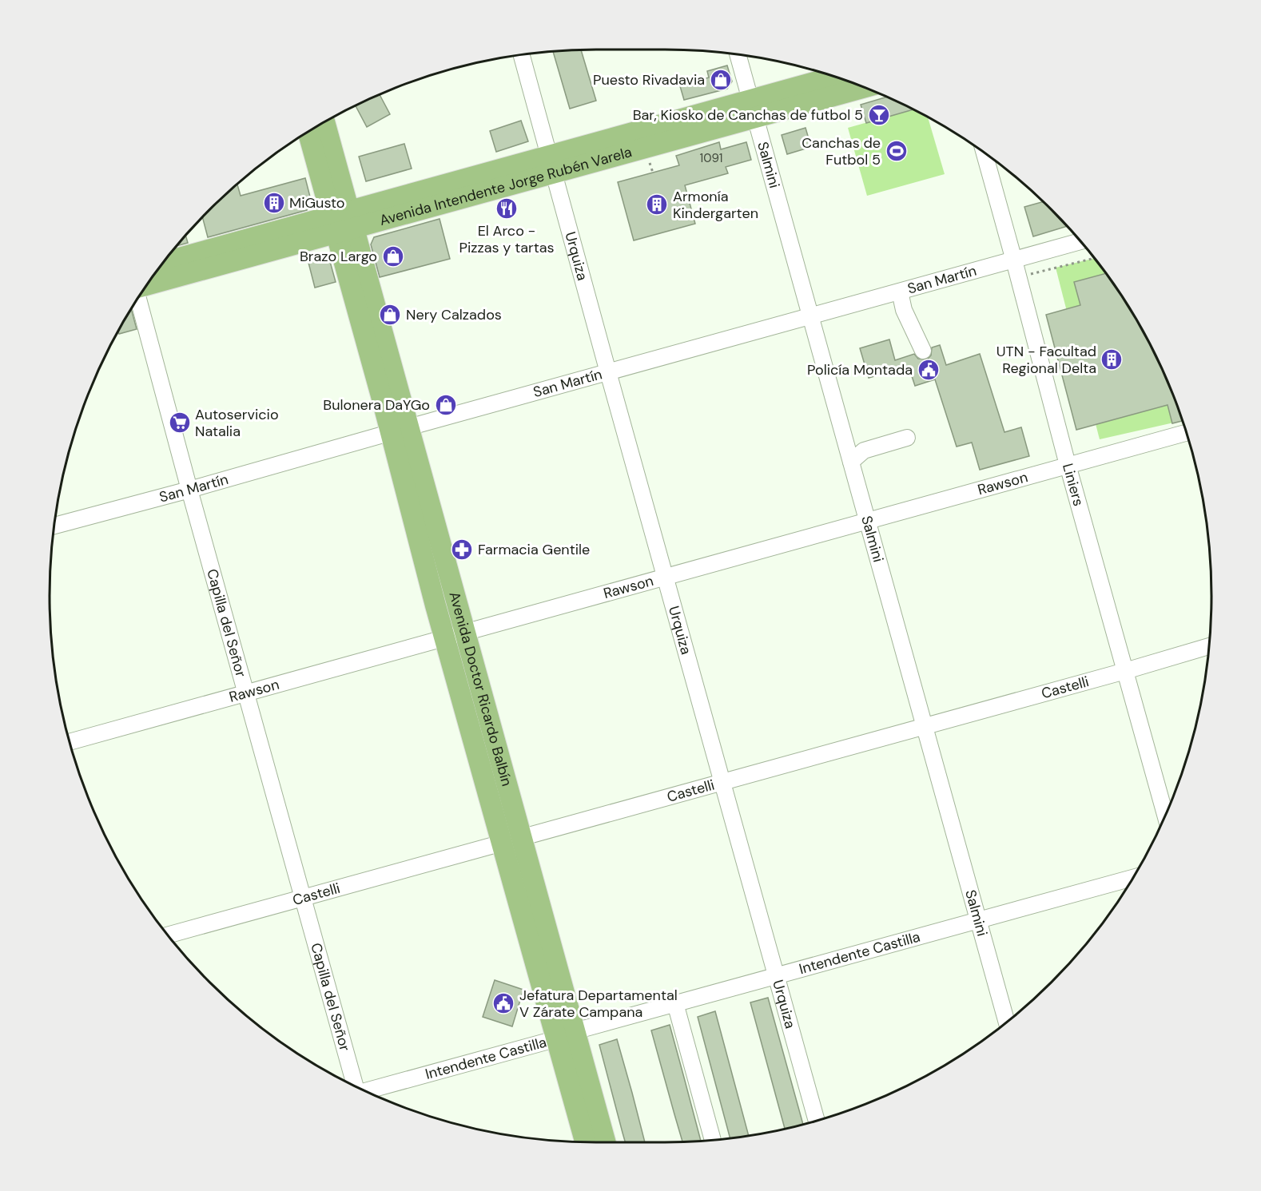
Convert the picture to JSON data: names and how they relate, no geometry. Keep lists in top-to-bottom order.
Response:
{
  "streets": {
    "main road": ["Avenida Intendente Jorge Rubén Varela", "Avenida Doctor Ricardo Balbín"],
    "street": [
      "Salmini",
      "Urquiza",
      "San Martín",
      "Rawson",
      "Liniers",
      "Capilla del Señor",
      "Castelli",
      "Intendente Castilla"
    ]
  },
  "crossings": [
    ["Salmini", "Avenida Intendente Jorge Rubén Varela"],
    ["Salmini", "San Martín"],
    ["Salmini", "Rawson"],
    ["Salmini", "Castelli"],
    ["Salmini", "Intendente Castilla"],
    ["Avenida Intendente Jorge Rubén Varela", "Urquiza"],
    ["Avenida Intendente Jorge Rubén Varela", "Avenida Doctor Ricardo Balbín"],
    ["Urquiza", "San Martín"],
    ["Urquiza", "Rawson"],
    ["Urquiza", "Castelli"],
    ["Urquiza", "Intendente Castilla"],
    ["San Martín", "Liniers"],
    ["San Martín", "Capilla del Señor"],
    ["San Martín", "Avenida Doctor Ricardo Balbín"],
    ["Rawson", "Liniers"],
    ["Rawson", "Capilla del Señor"],
    ["Rawson", "Avenida Doctor Ricardo Balbín"],
    ["Liniers", "Castelli"],
    ["Capilla del Señor", "Castelli"],
    ["Castelli", "Avenida Doctor Ricardo Balbín"],
    ["Avenida Doctor Ricardo Balbín", "Intendente Castilla"]
  ],
  "places": {
    "shop": [
      "Puesto Rivadavia",
      "Brazo Largo",
      "Nery Calzados",
      "Bulonera DaYGo"
    ],
    "bar": ["Bar, Kiosko de Canchas de futbol 5"],
    "sports": ["Canchas de Futbol 5"],
    "building": ["MiGusto", "Armonía Kindergarten", "UTN - Facultad Regional Delta"],
    "restaurant": ["El Arco - Pizzas y tartas"],
    "public building": ["Policía Montada", "Jefatura Departamental V Zárate Campana"],
    "supermarket": ["Autoservicio Natalia"],
    "pharmacy": ["Farmacia Gentile"]
  },
  "house_numbers": ["1091"]
}
